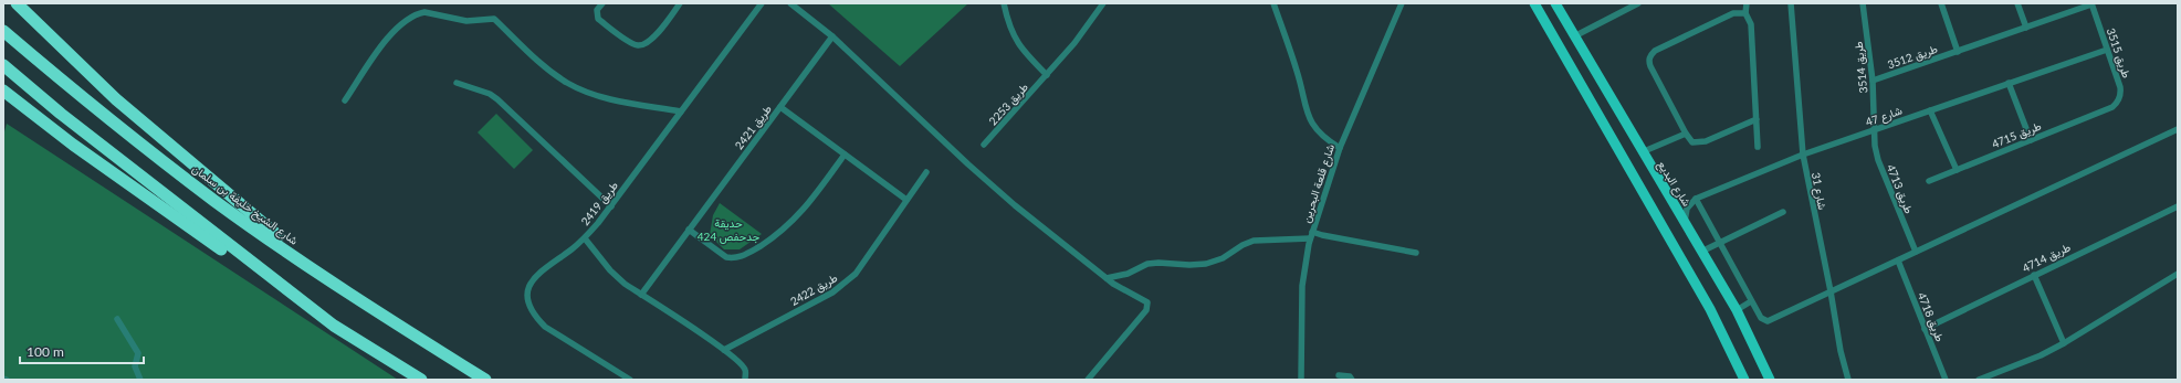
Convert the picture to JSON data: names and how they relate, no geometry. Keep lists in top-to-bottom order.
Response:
{
  "streets": {
    "highway": ["شارع الشيخ خليفة بن سلمان"],
    "main road": ["شارع البديع"],
    "street": [
      "طريق 3515",
      "طريق 3512",
      "طريق 3514",
      "طريق 2253",
      "شارع 47",
      "طريق 2421",
      "طريق 4715",
      "شارع قلعة البحرين",
      "طريق 4713",
      "شارع 31",
      "طريق 2419",
      "طريق 4714",
      "طريق 2422",
      "طريق 4718"
    ]
  },
  "crossings": [
    ["طريق 3515", "طريق 3512"],
    ["طريق 3515", "شارع 47"],
    ["طريق 3515", "طريق 4715"],
    ["طريق 3512", "طريق 3514"],
    ["طريق 3514", "شارع 47"],
    ["طريق 3514", "طريق 4713"],
    ["شارع 47", "طريق 4713"],
    ["شارع 47", "شارع 31"],
    ["طريق 4714", "طريق 4718"]
  ],
  "parks": ["حديقة جدحفص 424"],
  "scale_bar": "100 m"
}
